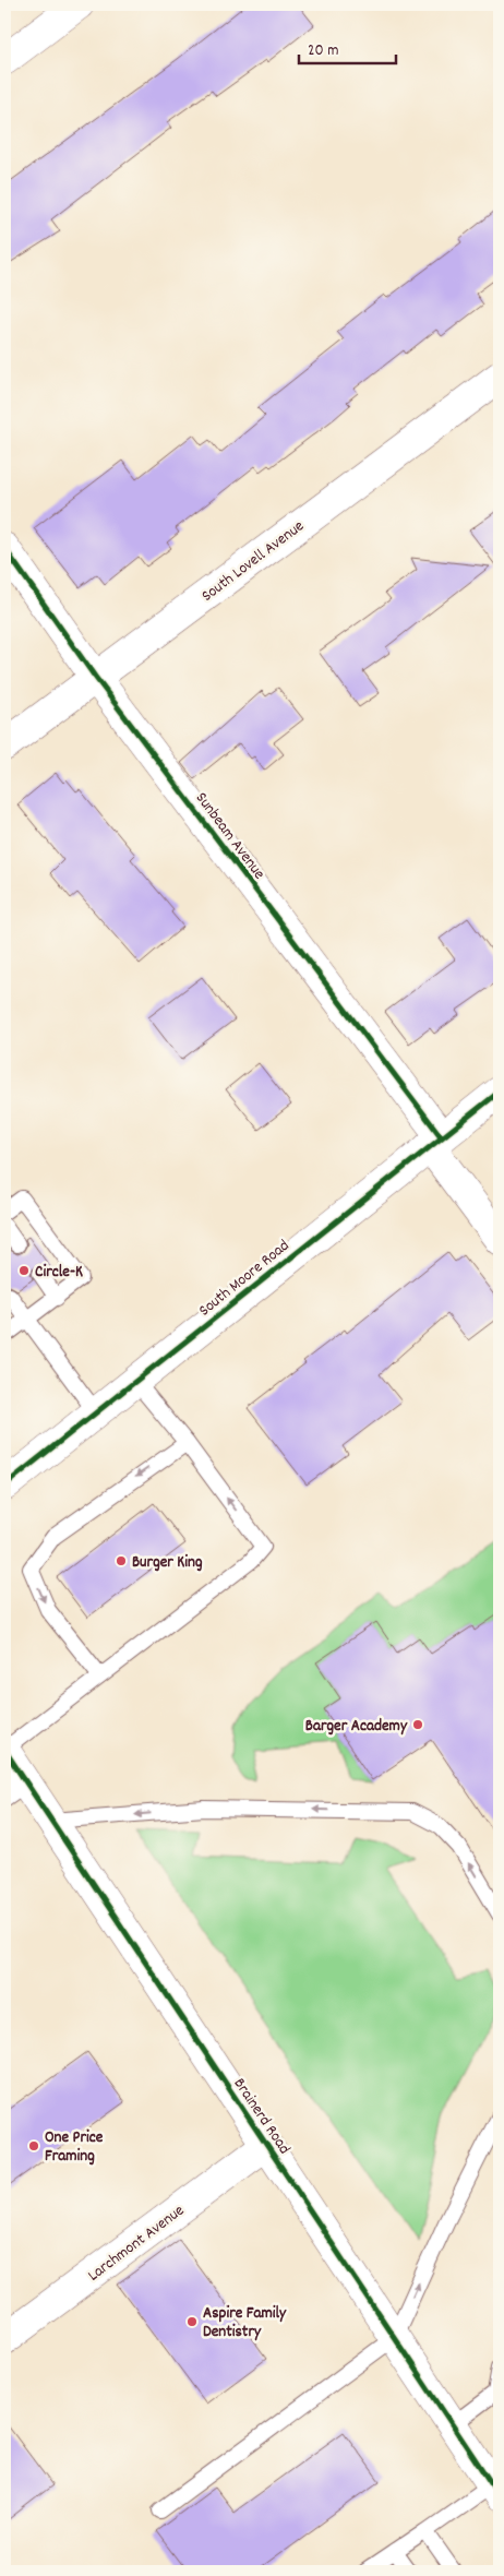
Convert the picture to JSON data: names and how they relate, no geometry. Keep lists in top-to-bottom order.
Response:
{
  "streets": {
    "street": [
      "South Lovell Avenue",
      "Sunbeam Avenue",
      "South Moore Road",
      "Brainerd Road",
      "Larchmont Avenue"
    ]
  },
  "crossings": [
    ["South Lovell Avenue", "Sunbeam Avenue"],
    ["Sunbeam Avenue", "South Moore Road"],
    ["Brainerd Road", "Larchmont Avenue"]
  ],
  "places": [
    "Circle-K",
    "Burger King",
    "Barger Academy",
    "One Price Framing",
    "Aspire Family Dentistry"
  ],
  "scale_bar": "20 m"
}
